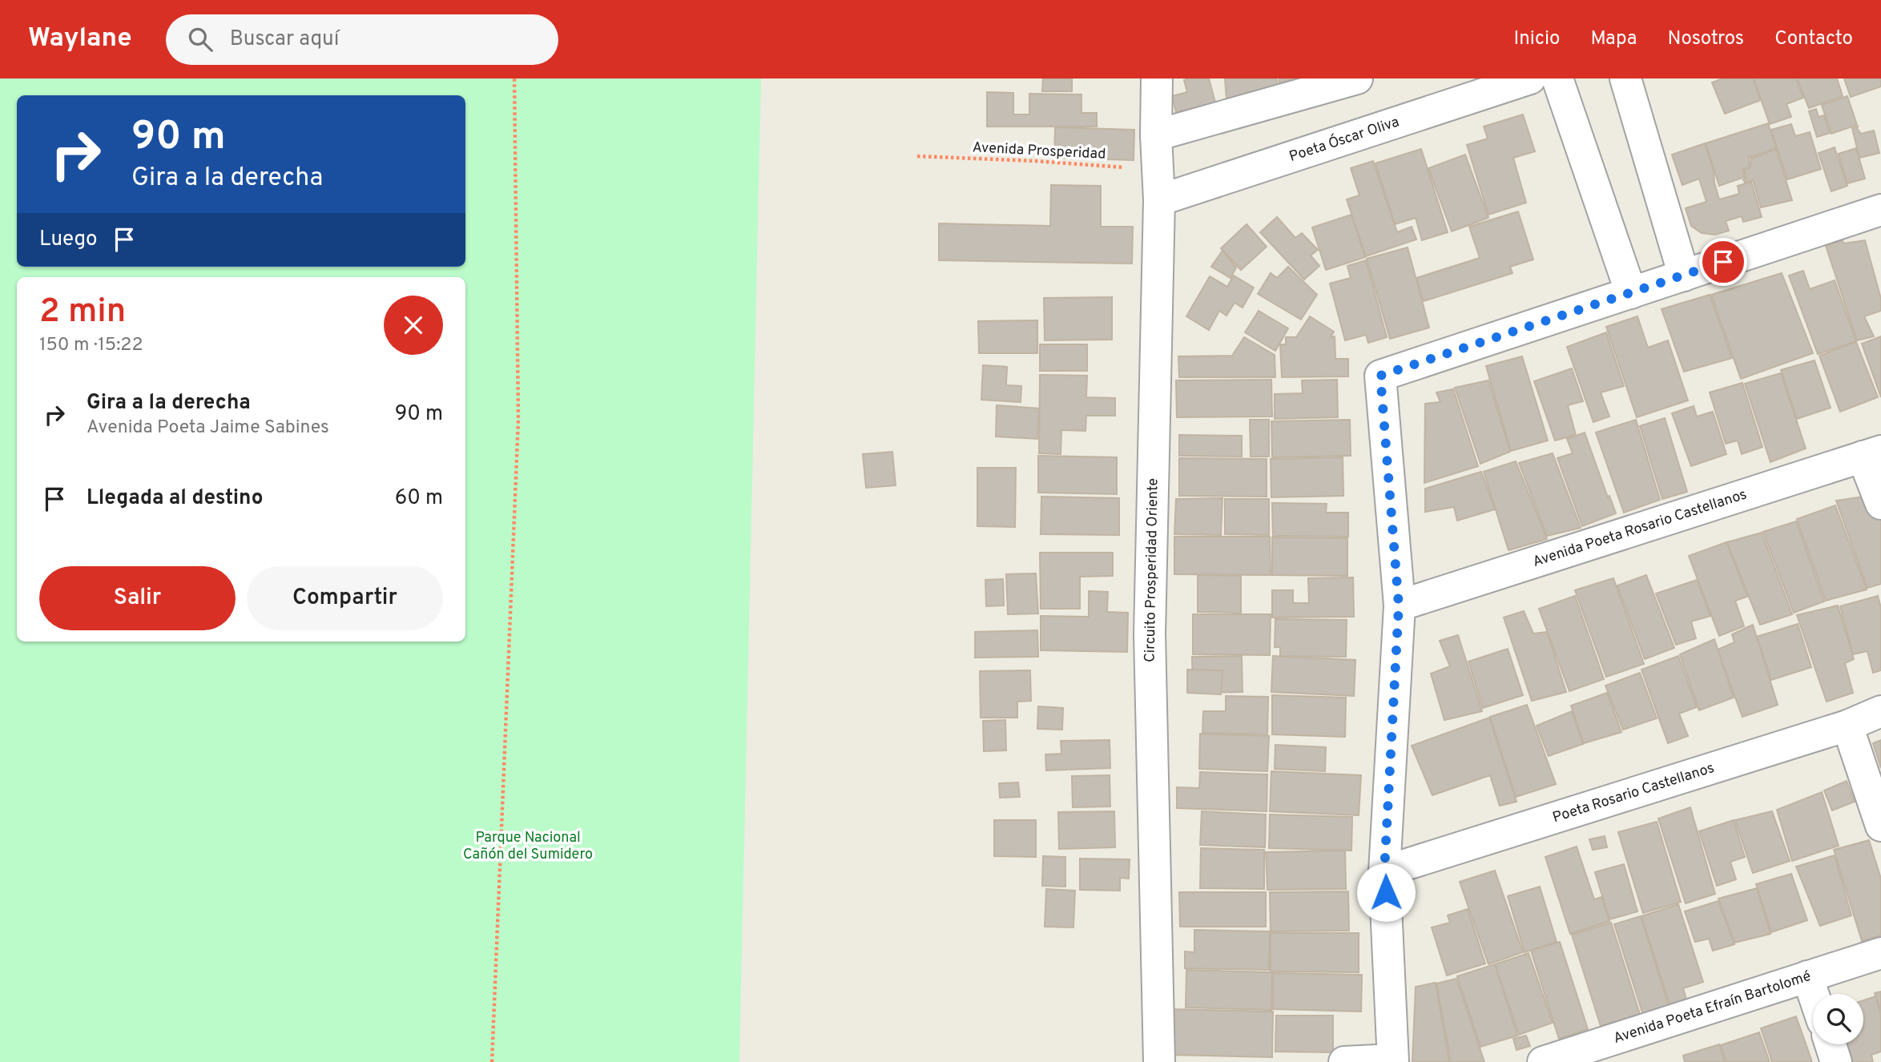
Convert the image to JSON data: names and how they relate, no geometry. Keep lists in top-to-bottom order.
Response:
{
  "streets": {
    "street": [
      "Poeta Óscar Oliva",
      "Avenida Poeta Rosario Castellanos",
      "Circuito Prosperidad Oriente",
      "Poeta Rosario Castellanos",
      "Avenida Poeta Efraín Bartolomé"
    ],
    "path": ["Avenida Prosperidad"]
  },
  "crossings": [
    ["Poeta Óscar Oliva", "Avenida Prosperidad"],
    ["Poeta Óscar Oliva", "Circuito Prosperidad Oriente"],
    ["Avenida Prosperidad", "Circuito Prosperidad Oriente"]
  ],
  "parks": ["Parque Nacional Cañón del Sumidero"],
  "page": {
    "header": "Waylane",
    "search": "Buscar aquí",
    "nav": [
      "Inicio",
      "Mapa",
      "Nosotros",
      "Contacto"
    ],
    "turn": ["90 m", "Gira a la derecha"],
    "then": "Luego",
    "heading": ["2 min", "150 m · 15:22"],
    "list": [
      {
        "name": "Gira a la derecha",
        "note": "Avenida Poeta Jaime Sabines",
        "value": "90 m"
      },
      {
        "name": "Llegada al destino",
        "value": "60 m"
      }
    ],
    "buttons": ["Salir", "Compartir"]
  }
}
